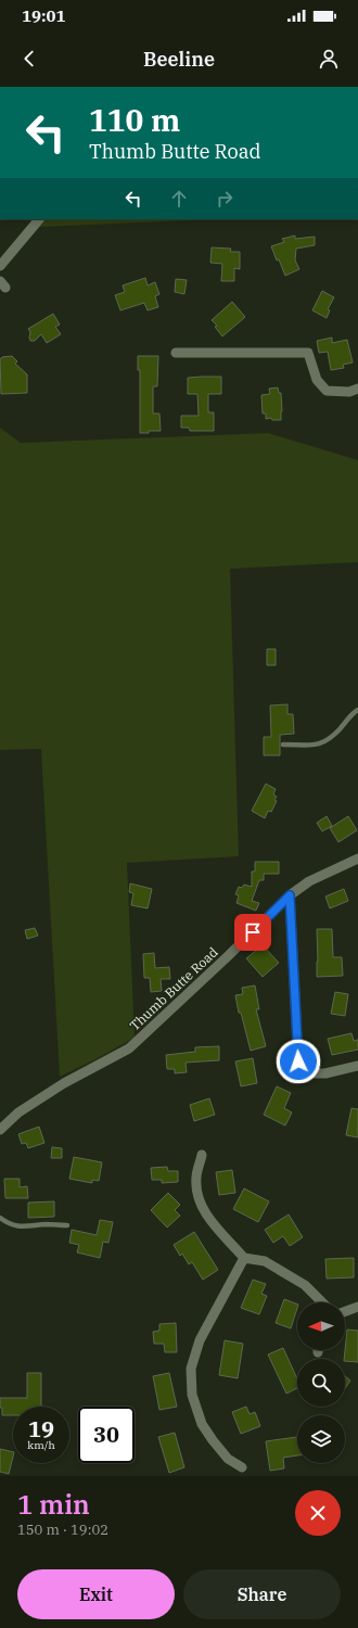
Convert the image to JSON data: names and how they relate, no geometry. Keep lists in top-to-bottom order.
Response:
{
  "streets": {
    "street": ["Thumb Butte Road"]
  },
  "north": "left",
  "page": {
    "status": "19:01",
    "header": "Beeline",
    "turn": ["110 m", "Thumb Butte Road"],
    "speed": "19 km/h",
    "limit": "30",
    "heading": ["1 min", "150 m · 19:02"],
    "buttons": ["Exit", "Share"]
  }
}
